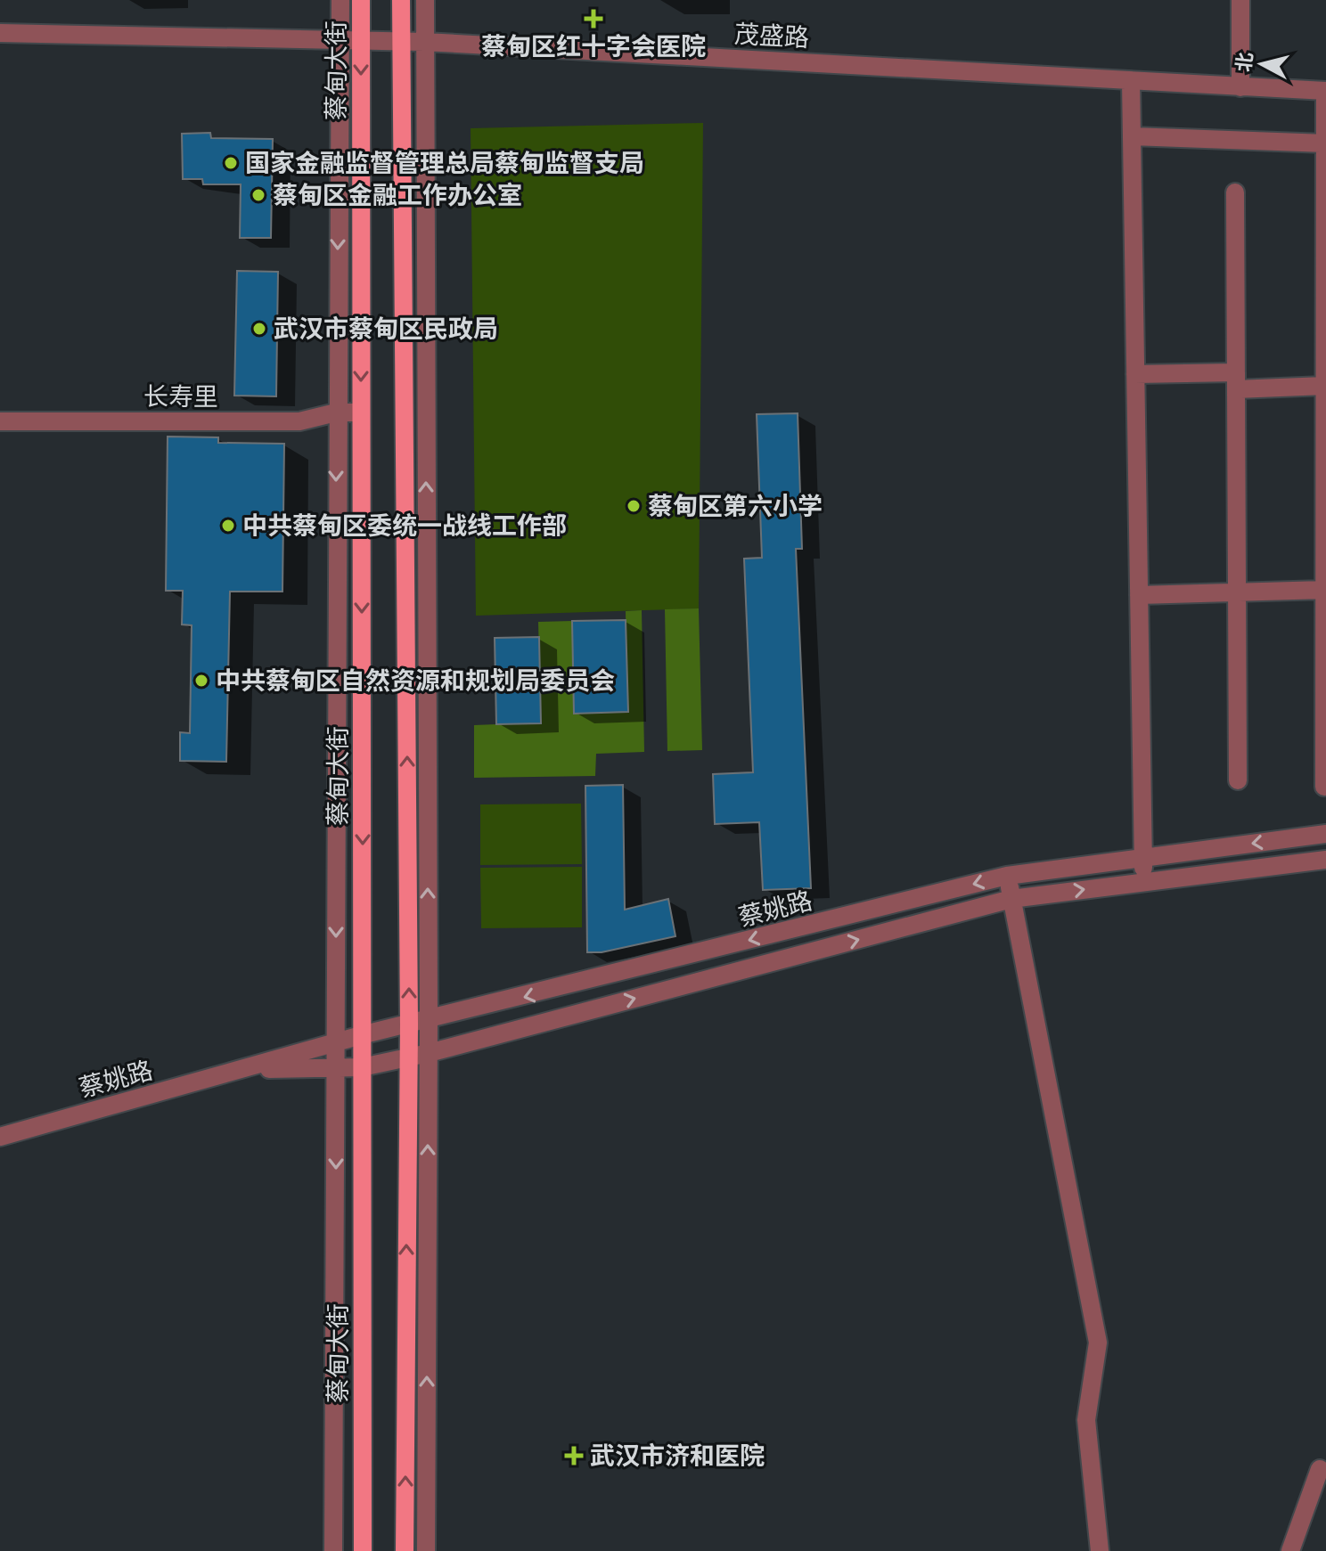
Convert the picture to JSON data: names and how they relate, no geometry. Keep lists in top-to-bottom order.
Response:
{
  "streets": {
    "main road": ["蔡甸大街"],
    "street": ["茂盛路", "长寿里", "蔡姚路"]
  },
  "crossings": [
    ["茂盛路", "蔡甸大街"],
    ["蔡甸大街", "长寿里"],
    ["蔡甸大街", "蔡姚路"]
  ],
  "places": {
    "health": ["蔡甸区红十字会医院", "武汉市济和医院"],
    "other": [
      "国家金融监督管理总局蔡甸监督支局",
      "蔡甸区金融工作办公室",
      "武汉市蔡甸区民政局",
      "蔡甸区第六小学",
      "中共蔡甸区委统一战线工作部",
      "中共蔡甸区自然资源和规划局委员会"
    ]
  },
  "north": "left"
}
